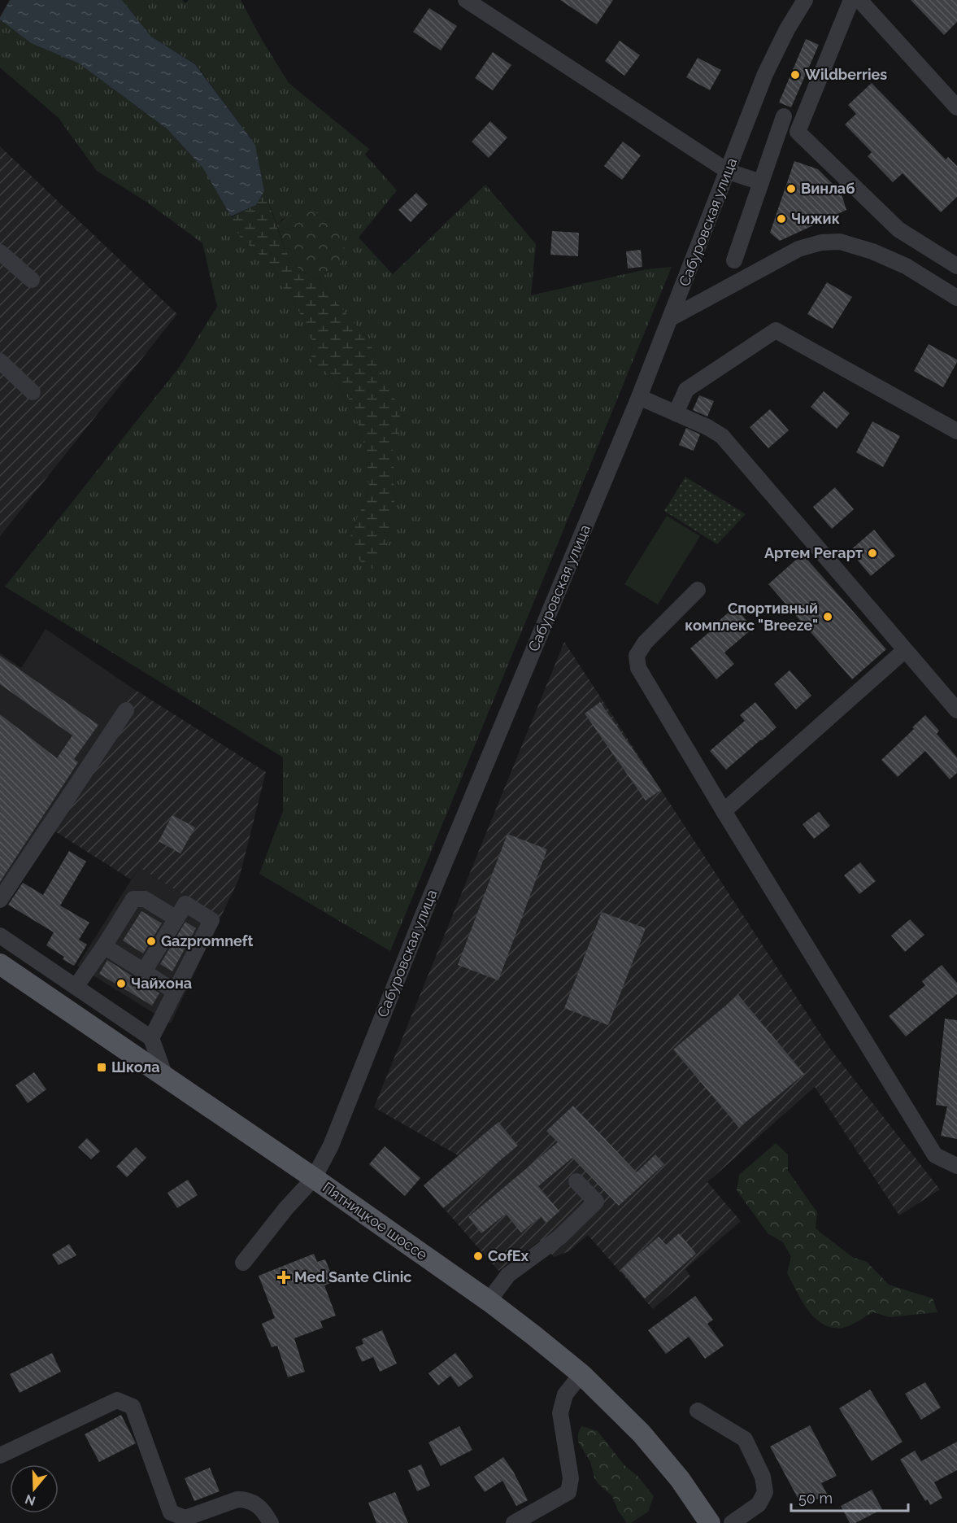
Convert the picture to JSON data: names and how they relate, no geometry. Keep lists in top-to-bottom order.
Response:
{
  "streets": {
    "main road": ["Пятницкое шоссе"],
    "street": ["Сабуровская улица"]
  },
  "crossings": [
    ["Сабуровская улица", "Пятницкое шоссе"]
  ],
  "places": {
    "other": [
      "Wildberries",
      "Винлаб",
      "Чижик",
      "Артем Регарт",
      "Спортивный комплекс \"Breeze\"",
      "Gazpromneft",
      "Чайхона",
      "CofEx"
    ],
    "transit": ["Школа"],
    "health": ["Med Sante Clinic"]
  },
  "scale_bar": "50 m",
  "north": "bottom"
}
